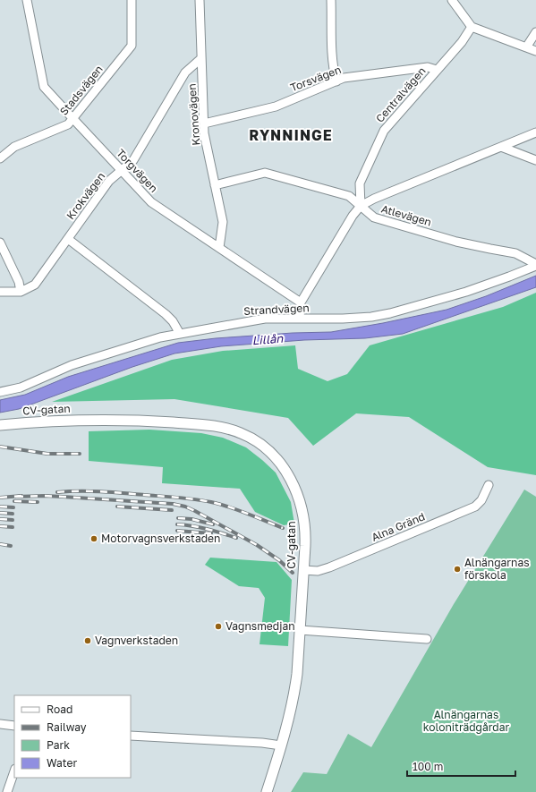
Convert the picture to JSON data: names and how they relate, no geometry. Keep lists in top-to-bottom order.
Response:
{
  "streets": {
    "street": [
      "Torsvägen",
      "Stadsvägen",
      "Centralvägen",
      "Kronovägen",
      "Torgvägen",
      "Krokvägen",
      "Atlevägen",
      "Strandvägen",
      "CV-gatan",
      "Alna Gränd"
    ]
  },
  "crossings": [
    ["Torsvägen", "Centralvägen"],
    ["Torsvägen", "Kronovägen"],
    ["Stadsvägen", "Torgvägen"],
    ["Centralvägen", "Atlevägen"],
    ["Kronovägen", "Torgvägen"],
    ["Kronovägen", "Krokvägen"],
    ["Kronovägen", "Atlevägen"],
    ["Torgvägen", "Krokvägen"],
    ["Atlevägen", "Strandvägen"],
    ["CV-gatan", "Alna Gränd"]
  ],
  "districts": ["RYNNINGE"],
  "water": ["Lillån"],
  "parks": ["Alnängarnas koloniträdgårdar"],
  "places": [
    "Motorvagnsverkstaden",
    "Alnängarnas förskola",
    "Vagnsmedjan",
    "Vagnverkstaden"
  ],
  "legend": [
    "Road",
    "Railway",
    "Park",
    "Water"
  ],
  "scale_bar": "100 m"
}
